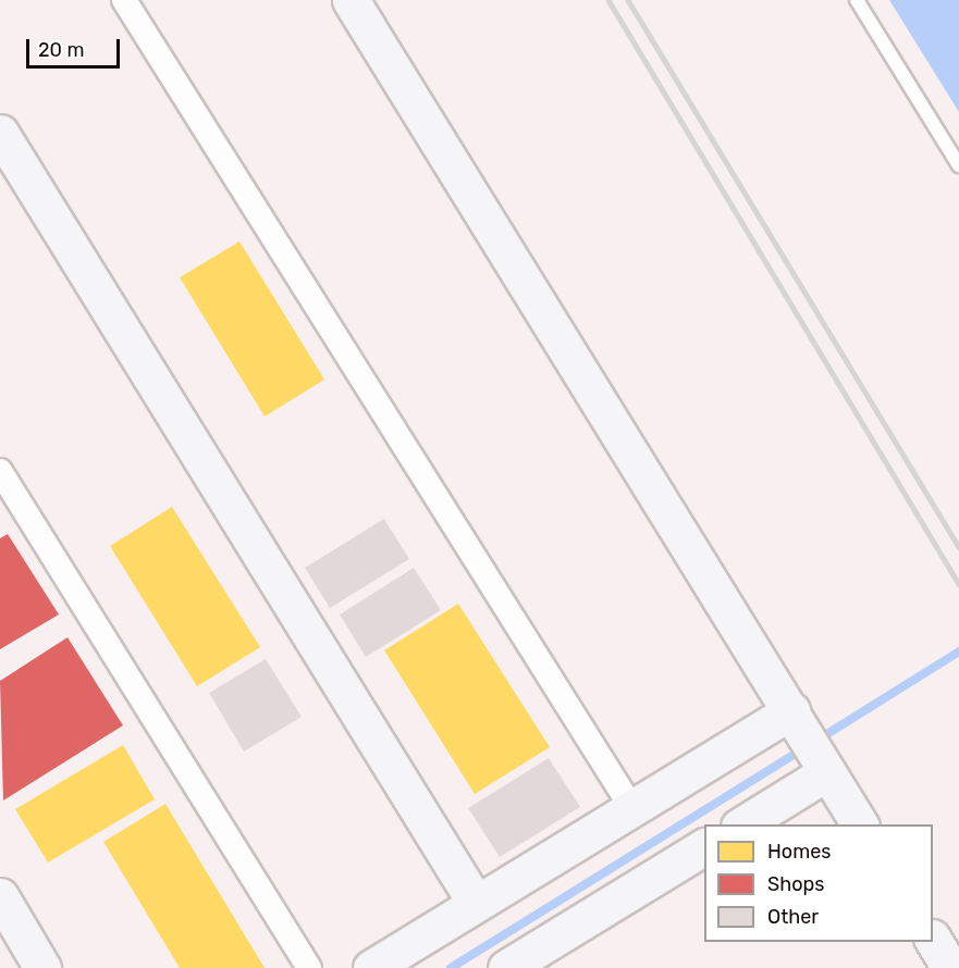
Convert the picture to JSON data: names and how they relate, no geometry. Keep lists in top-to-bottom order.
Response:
{
  "legend": ["Homes", "Shops", "Other"],
  "scale_bar": "20 m"
}
